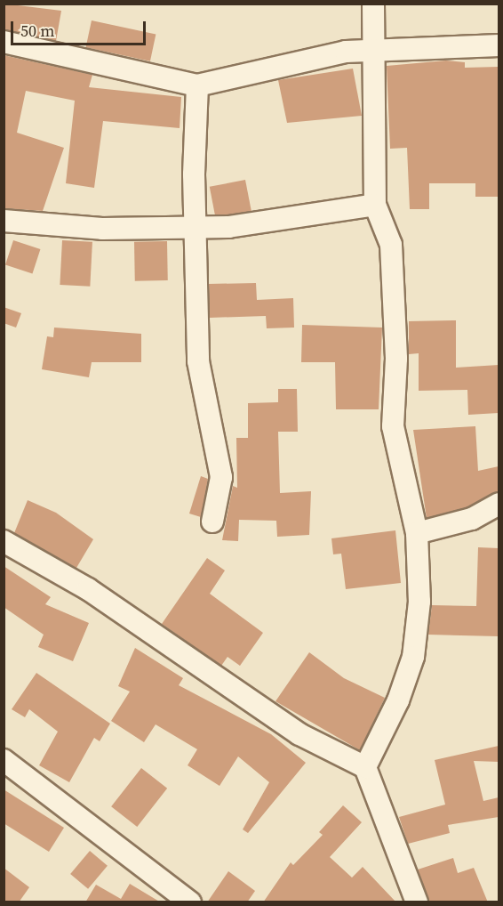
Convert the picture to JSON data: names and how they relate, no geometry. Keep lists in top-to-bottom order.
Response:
{
  "scale_bar": "50 m"
}
